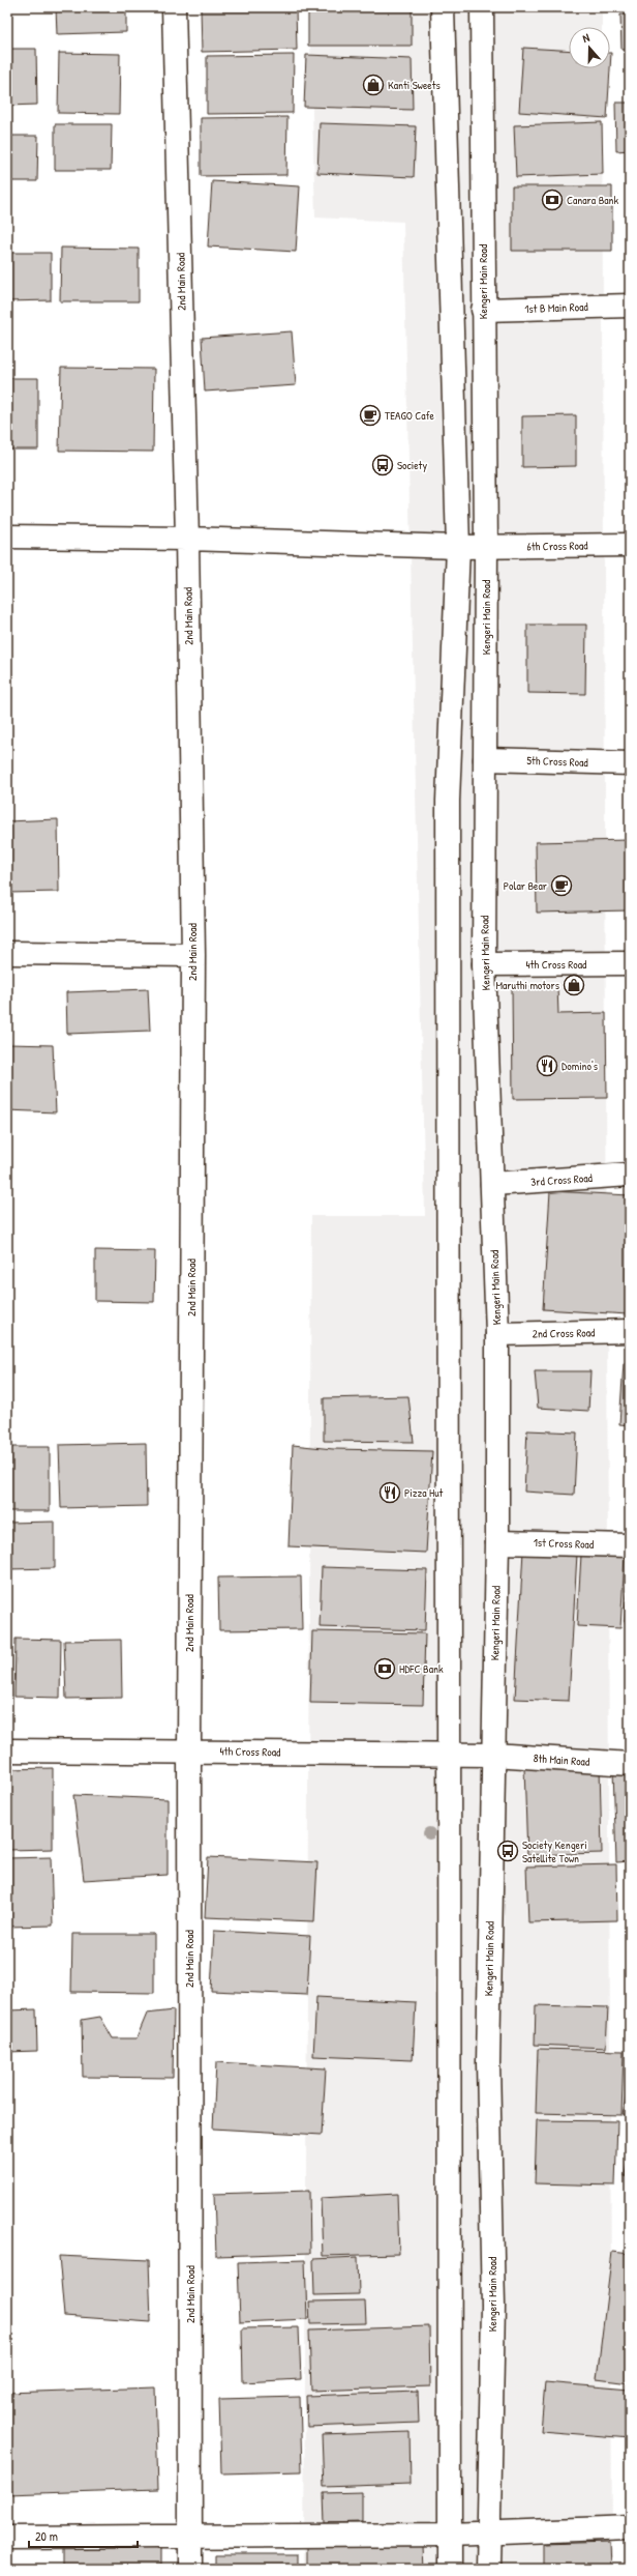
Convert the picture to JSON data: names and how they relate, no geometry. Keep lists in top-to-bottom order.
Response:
{
  "streets": {
    "street": [
      "2nd Main Road",
      "Kengeri Main Road",
      "1st B Main Road",
      "6th Cross Road",
      "5th Cross Road",
      "4th Cross Road",
      "3rd Cross Road",
      "2nd Cross Road",
      "1st Cross Road",
      "8th Main Road"
    ]
  },
  "crossings": [
    ["2nd Main Road", "6th Cross Road"],
    ["2nd Main Road", "4th Cross Road"],
    ["Kengeri Main Road", "1st B Main Road"],
    ["Kengeri Main Road", "6th Cross Road"],
    ["Kengeri Main Road", "5th Cross Road"],
    ["Kengeri Main Road", "4th Cross Road"],
    ["Kengeri Main Road", "3rd Cross Road"],
    ["Kengeri Main Road", "2nd Cross Road"],
    ["Kengeri Main Road", "1st Cross Road"],
    ["Kengeri Main Road", "8th Main Road"],
    ["4th Cross Road", "8th Main Road"]
  ],
  "places": {
    "shop": ["Kanti Sweets", "Maruthi motors"],
    "bank": ["Canara Bank", "HDFC Bank"],
    "cafe": ["TEAGO Cafe", "Polar Bear"],
    "bus stop": ["Society", "Society Kengeri Satellite Town"],
    "restaurant": ["Domino's", "Pizza Hut"]
  },
  "scale_bar": "20 m",
  "north": "top"
}
